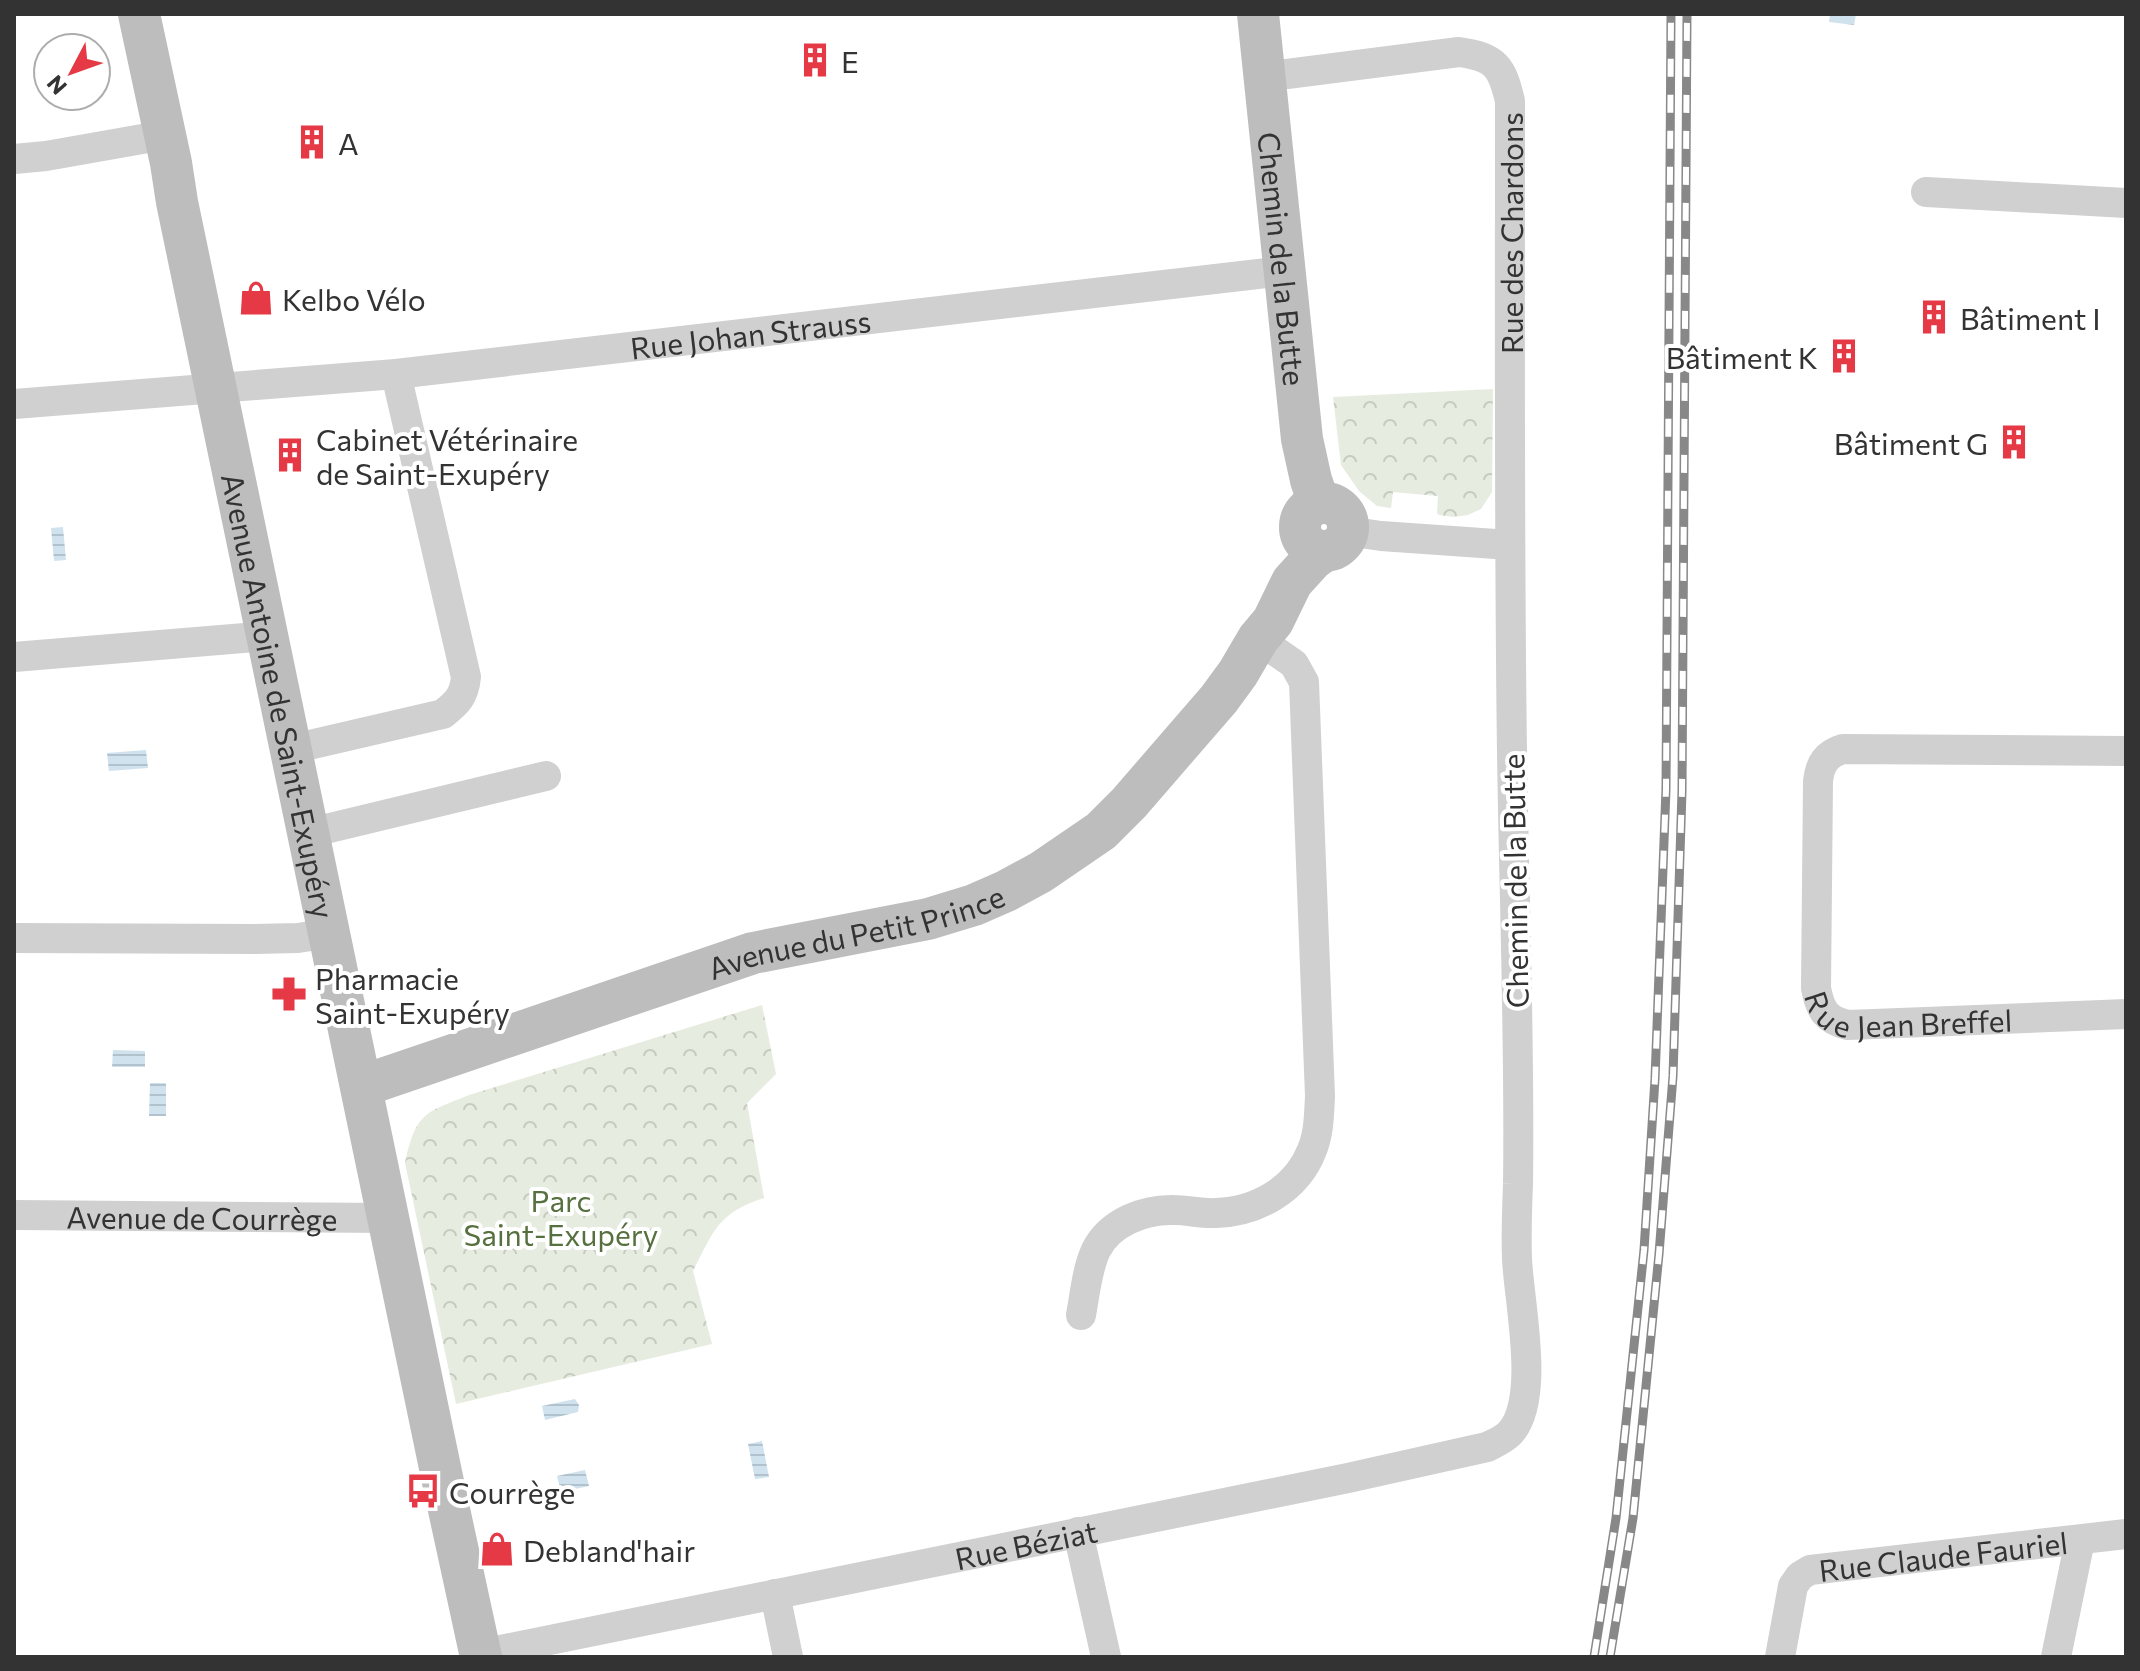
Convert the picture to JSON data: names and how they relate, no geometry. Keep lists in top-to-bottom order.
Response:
{
  "streets": {
    "main road": ["Chemin de la Butte", "Avenue Antoine de Saint-Exupéry", "Avenue du Petit Prince"],
    "street": [
      "Rue des Chardons",
      "Rue Johan Strauss",
      "Rue Jean Breffel",
      "Avenue de Courrège",
      "Rue Béziat",
      "Rue Claude Fauriel"
    ]
  },
  "crossings": [
    ["Rue des Chardons", "Chemin de la Butte"],
    ["Chemin de la Butte", "Rue Johan Strauss"],
    ["Chemin de la Butte", "Avenue du Petit Prince"],
    ["Chemin de la Butte", "Rue Béziat"],
    ["Rue Johan Strauss", "Avenue Antoine de Saint-Exupéry"],
    ["Avenue Antoine de Saint-Exupéry", "Avenue du Petit Prince"],
    ["Avenue Antoine de Saint-Exupéry", "Avenue de Courrège"],
    ["Avenue Antoine de Saint-Exupéry", "Rue Béziat"]
  ],
  "parks": ["Parc Saint-Exupéry"],
  "places": {
    "building": [
      "E",
      "A",
      "Bâtiment I",
      "Bâtiment K",
      "Bâtiment G",
      "Cabinet Vétérinaire de Saint-Exupéry"
    ],
    "shop": ["Kelbo Vélo", "Debland'hair"],
    "pharmacy": ["Pharmacie Saint-Exupéry"],
    "bus stop": ["Courrège"]
  },
  "north": "bottom left"
}
